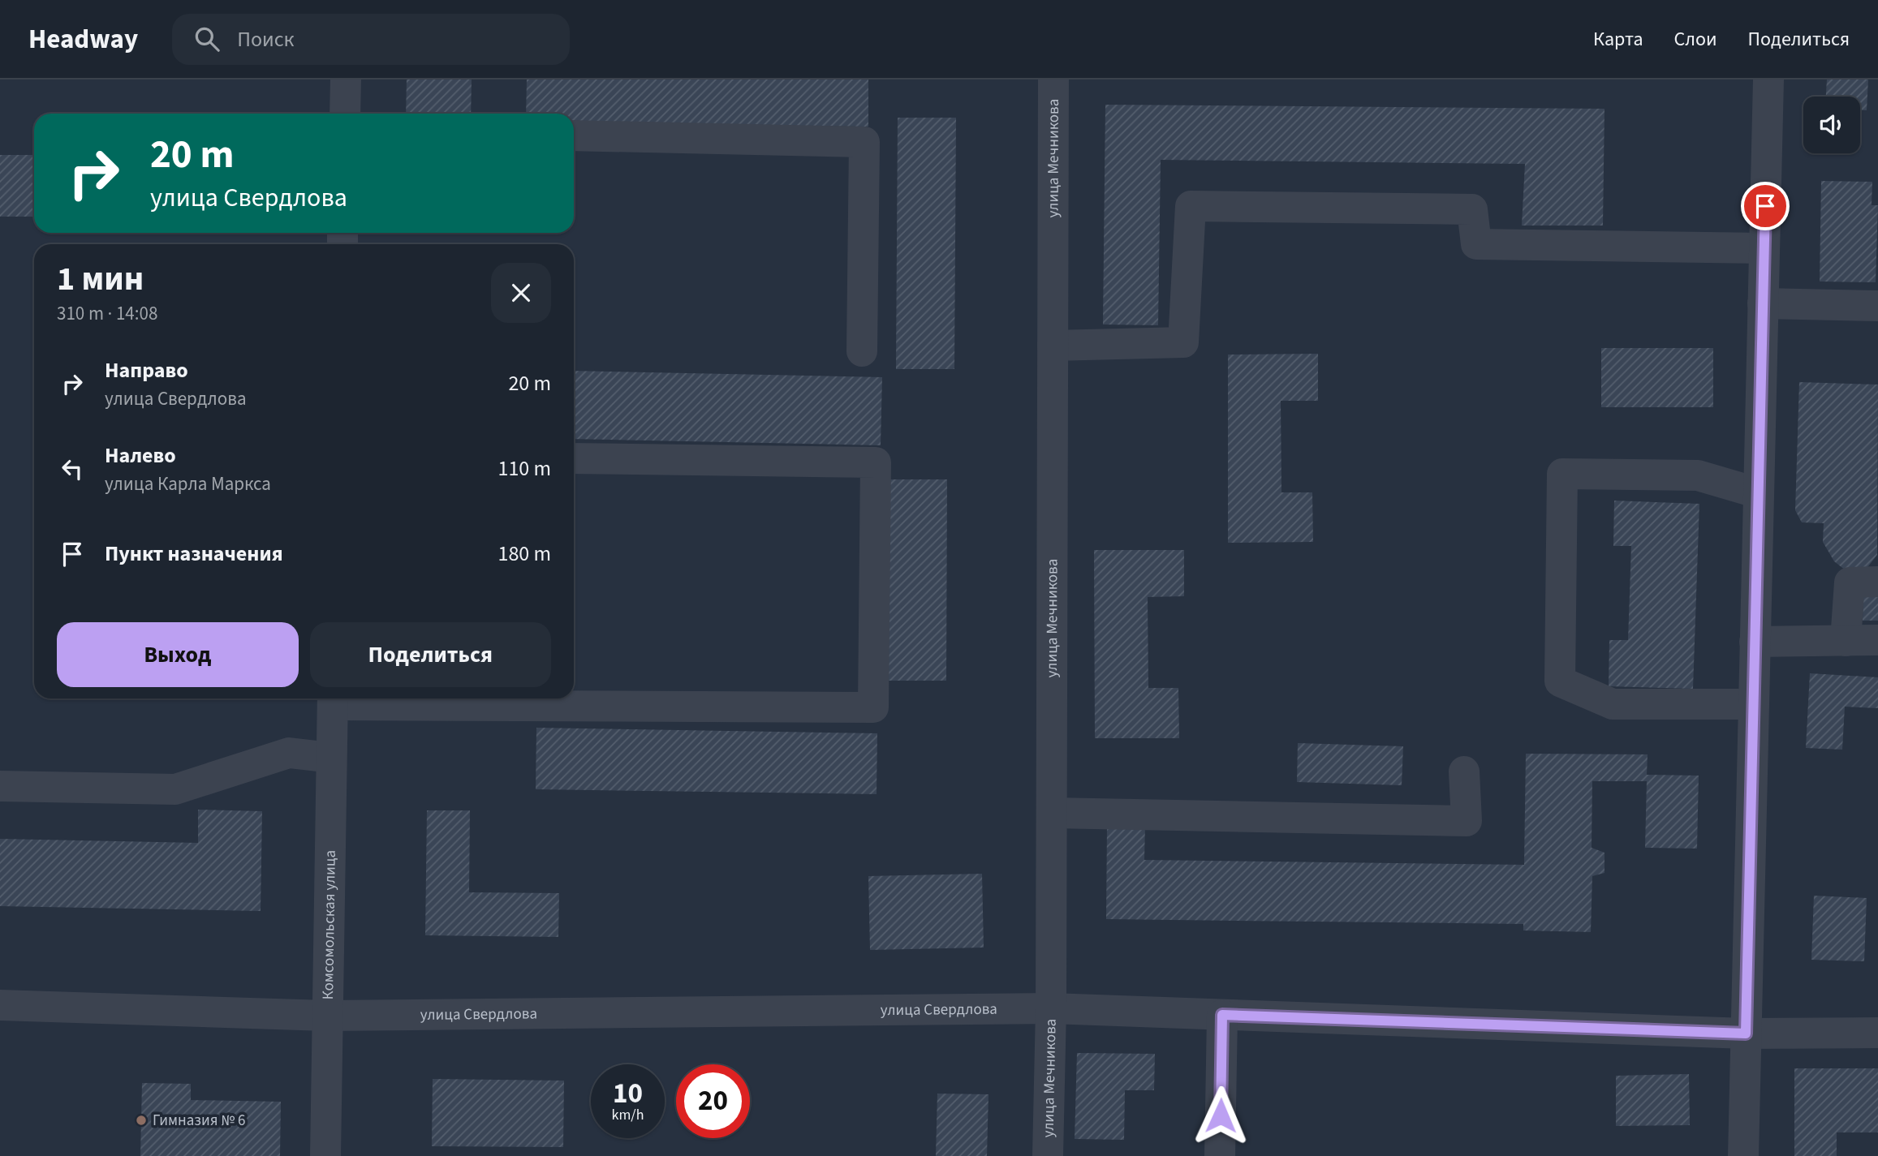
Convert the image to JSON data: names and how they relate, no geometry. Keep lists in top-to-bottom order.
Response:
{
  "streets": {
    "street": ["улица Мечникова", "Комсомольская улица", "улица Свердлова"]
  },
  "crossings": [
    ["улица Мечникова", "улица Свердлова"],
    ["Комсомольская улица", "улица Свердлова"]
  ],
  "places": ["Гимназия № 6"],
  "page": {
    "header": "Headway",
    "search": "Поиск",
    "nav": ["Карта", "Слои", "Поделиться"],
    "turn": ["20 m", "улица Свердлова"],
    "heading": ["1 мин", "310 m · 14:08"],
    "list": [
      {
        "name": "Направо",
        "note": "улица Свердлова",
        "value": "20 m"
      },
      {
        "name": "Налево",
        "note": "улица Карла Маркса",
        "value": "110 m"
      },
      {
        "name": "Пункт назначения",
        "value": "180 m"
      }
    ],
    "buttons": ["Выход", "Поделиться"],
    "speed": "10 km/h",
    "limit": "20"
  }
}
